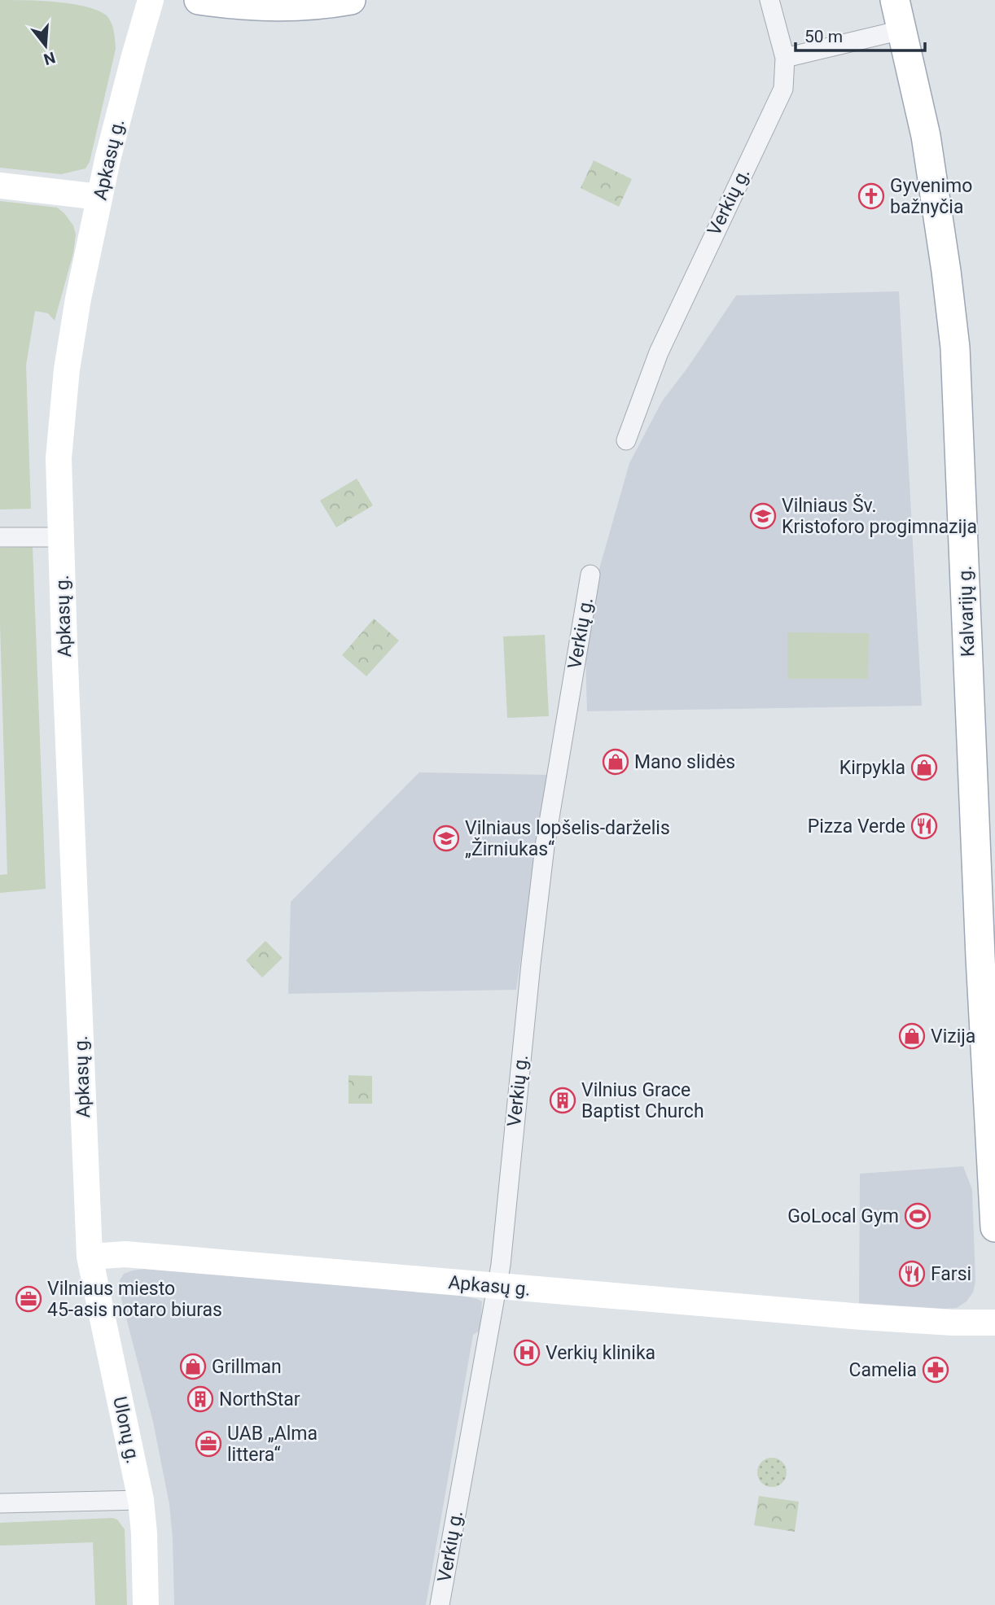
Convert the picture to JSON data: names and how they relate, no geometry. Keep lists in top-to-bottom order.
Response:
{
  "streets": {
    "main road": ["Apkasų g.", "Kalvarijų g.", "Ulonų g."],
    "street": ["Verkių g."]
  },
  "crossings": [
    ["Apkasų g.", "Verkių g."],
    ["Apkasų g.", "Ulonų g."]
  ],
  "places": {
    "church": ["Gyvenimo bažnyčia"],
    "school or university": ["Vilniaus Šv. Kristoforo progimnazija", "Vilniaus lopšelis-darželis „Žirniukas“"],
    "shop": [
      "Mano slidės",
      "Kirpykla",
      "Vizija",
      "Grillman"
    ],
    "restaurant": ["Pizza Verde", "Farsi"],
    "building": ["Vilnius Grace Baptist Church", "NorthStar"],
    "sports": ["GoLocal Gym"],
    "office": ["Vilniaus miesto 45-asis notaro biuras", "UAB „Alma littera“"],
    "hospital": ["Verkių klinika"],
    "pharmacy": ["Camelia"]
  },
  "scale_bar": "50 m",
  "north": "bottom"
}
